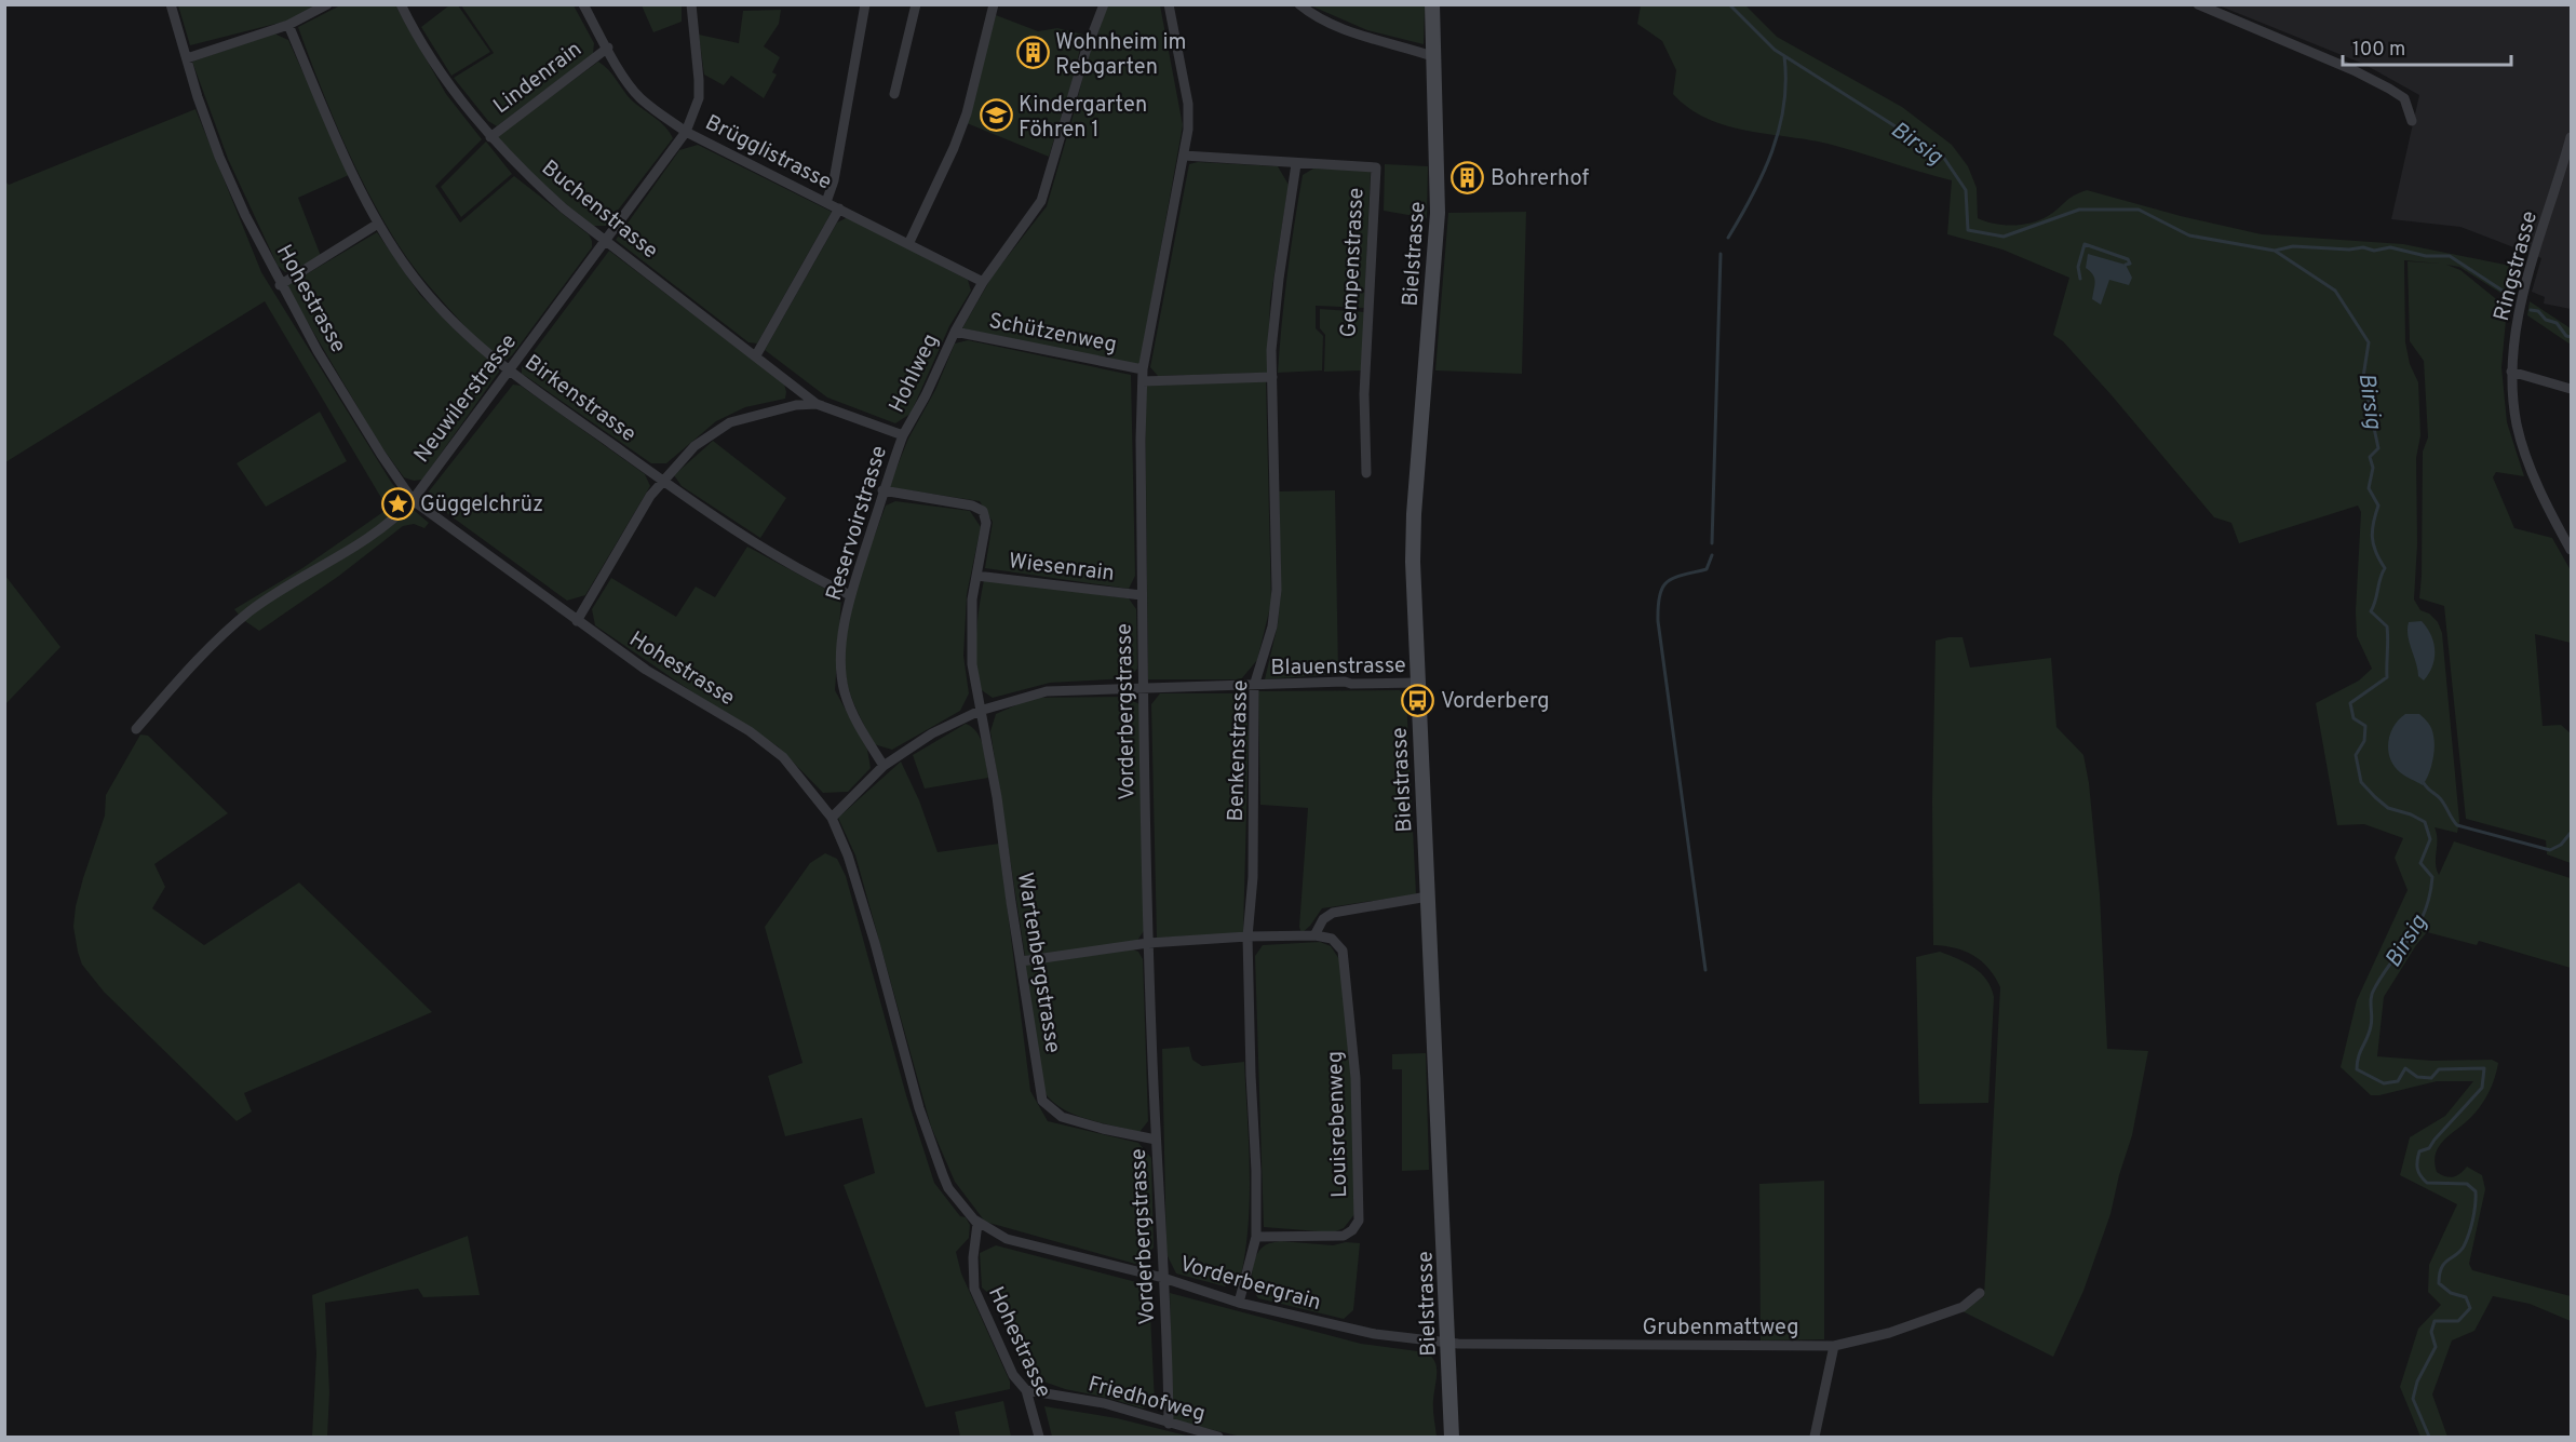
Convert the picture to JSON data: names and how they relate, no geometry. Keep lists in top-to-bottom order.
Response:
{
  "streets": {
    "main road": ["Bielstrasse"],
    "street": [
      "Lindenrain",
      "Brügglistrasse",
      "Buchenstrasse",
      "Gempenstrasse",
      "Ringstrasse",
      "Hohestrasse",
      "Schützenweg",
      "Hohlweg",
      "Neuwilerstrasse",
      "Birkenstrasse",
      "Reservoirstrasse",
      "Wiesenrain",
      "Blauenstrasse",
      "Vorderbergstrasse",
      "Benkenstrasse",
      "Wartenbergstrasse",
      "Louisrebenweg",
      "Vorderbergrain",
      "Grubenmattweg",
      "Friedhofweg"
    ]
  },
  "crossings": [
    ["Lindenrain", "Brügglistrasse"],
    ["Lindenrain", "Buchenstrasse"],
    ["Brügglistrasse", "Hohlweg"],
    ["Brügglistrasse", "Neuwilerstrasse"],
    ["Buchenstrasse", "Hohlweg"],
    ["Buchenstrasse", "Neuwilerstrasse"],
    ["Bielstrasse", "Blauenstrasse"],
    ["Bielstrasse", "Vorderbergrain"],
    ["Bielstrasse", "Grubenmattweg"],
    ["Gempenstrasse", "Vorderbergstrasse"],
    ["Gempenstrasse", "Benkenstrasse"],
    ["Hohestrasse", "Hohlweg"],
    ["Hohestrasse", "Neuwilerstrasse"],
    ["Hohestrasse", "Blauenstrasse"],
    ["Hohestrasse", "Vorderbergrain"],
    ["Hohestrasse", "Friedhofweg"],
    ["Schützenweg", "Hohlweg"],
    ["Schützenweg", "Vorderbergstrasse"],
    ["Schützenweg", "Benkenstrasse"],
    ["Hohlweg", "Birkenstrasse"],
    ["Hohlweg", "Reservoirstrasse"],
    ["Neuwilerstrasse", "Birkenstrasse"],
    ["Birkenstrasse", "Reservoirstrasse"],
    ["Reservoirstrasse", "Blauenstrasse"],
    ["Reservoirstrasse", "Wartenbergstrasse"],
    ["Wiesenrain", "Vorderbergstrasse"],
    ["Wiesenrain", "Wartenbergstrasse"],
    ["Blauenstrasse", "Vorderbergstrasse"],
    ["Blauenstrasse", "Benkenstrasse"],
    ["Blauenstrasse", "Wartenbergstrasse"],
    ["Vorderbergstrasse", "Wartenbergstrasse"],
    ["Vorderbergstrasse", "Louisrebenweg"],
    ["Vorderbergstrasse", "Vorderbergrain"],
    ["Vorderbergstrasse", "Friedhofweg"],
    ["Benkenstrasse", "Louisrebenweg"],
    ["Benkenstrasse", "Vorderbergrain"],
    ["Wartenbergstrasse", "Louisrebenweg"],
    ["Vorderbergrain", "Grubenmattweg"]
  ],
  "water": ["Birsig"],
  "places": {
    "building": ["Wohnheim im Rebgarten", "Bohrerhof"],
    "school or university": ["Kindergarten Föhren 1"],
    "place": ["Güggelchrüz"],
    "bus stop": ["Vorderberg"]
  },
  "scale_bar": "100 m"
}
